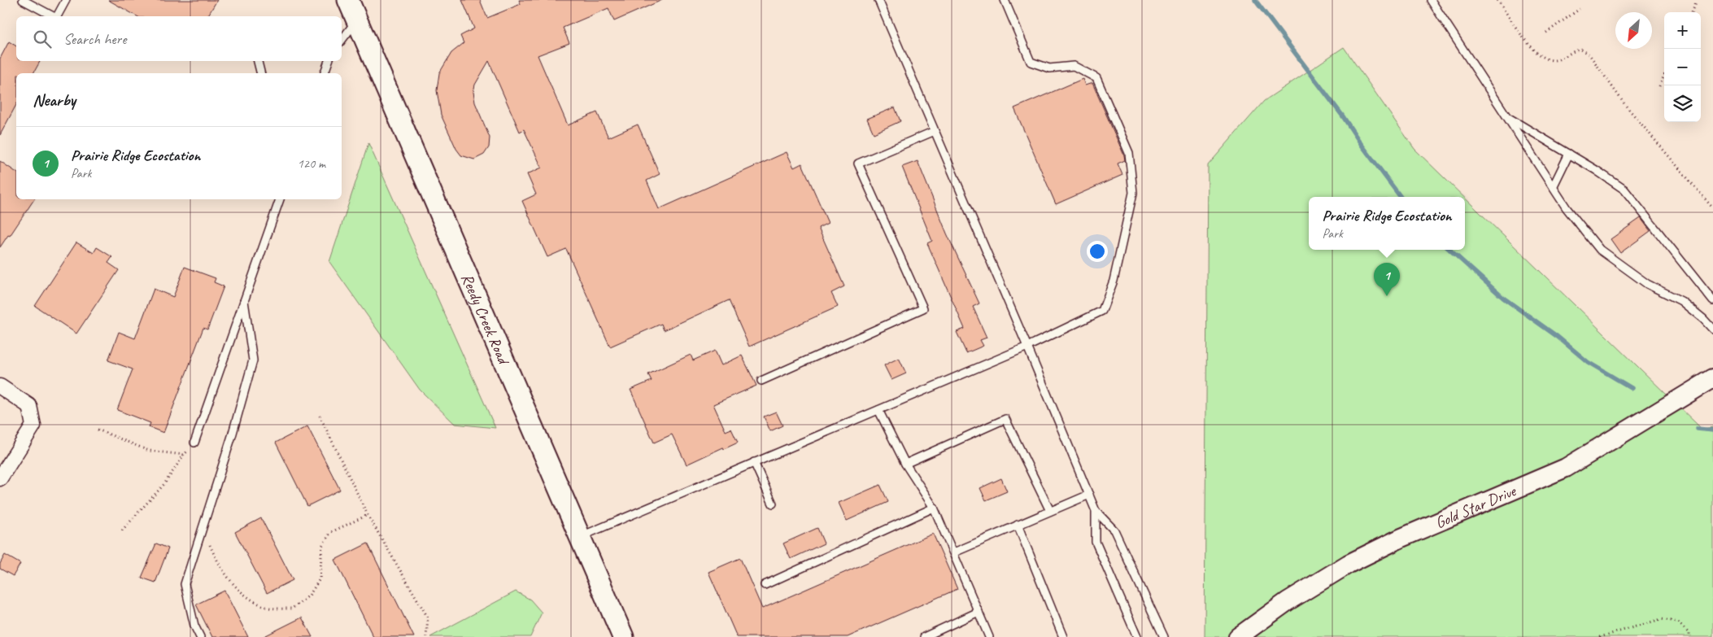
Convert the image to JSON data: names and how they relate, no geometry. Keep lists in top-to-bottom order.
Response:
{
  "streets": {
    "main road": ["Reedy Creek Road"],
    "street": ["Gold Star Drive"]
  },
  "north": "bottom left",
  "page": {
    "map_buttons": ["+", "−"],
    "search": "Search here",
    "heading": "Nearby",
    "list": [
      {
        "mark": "1",
        "name": "Prairie Ridge Ecostation",
        "note": "Park",
        "value": "120 m"
      }
    ],
    "popup": ["Prairie Ridge Ecostation", "Park"],
    "pins": "1"
  }
}
